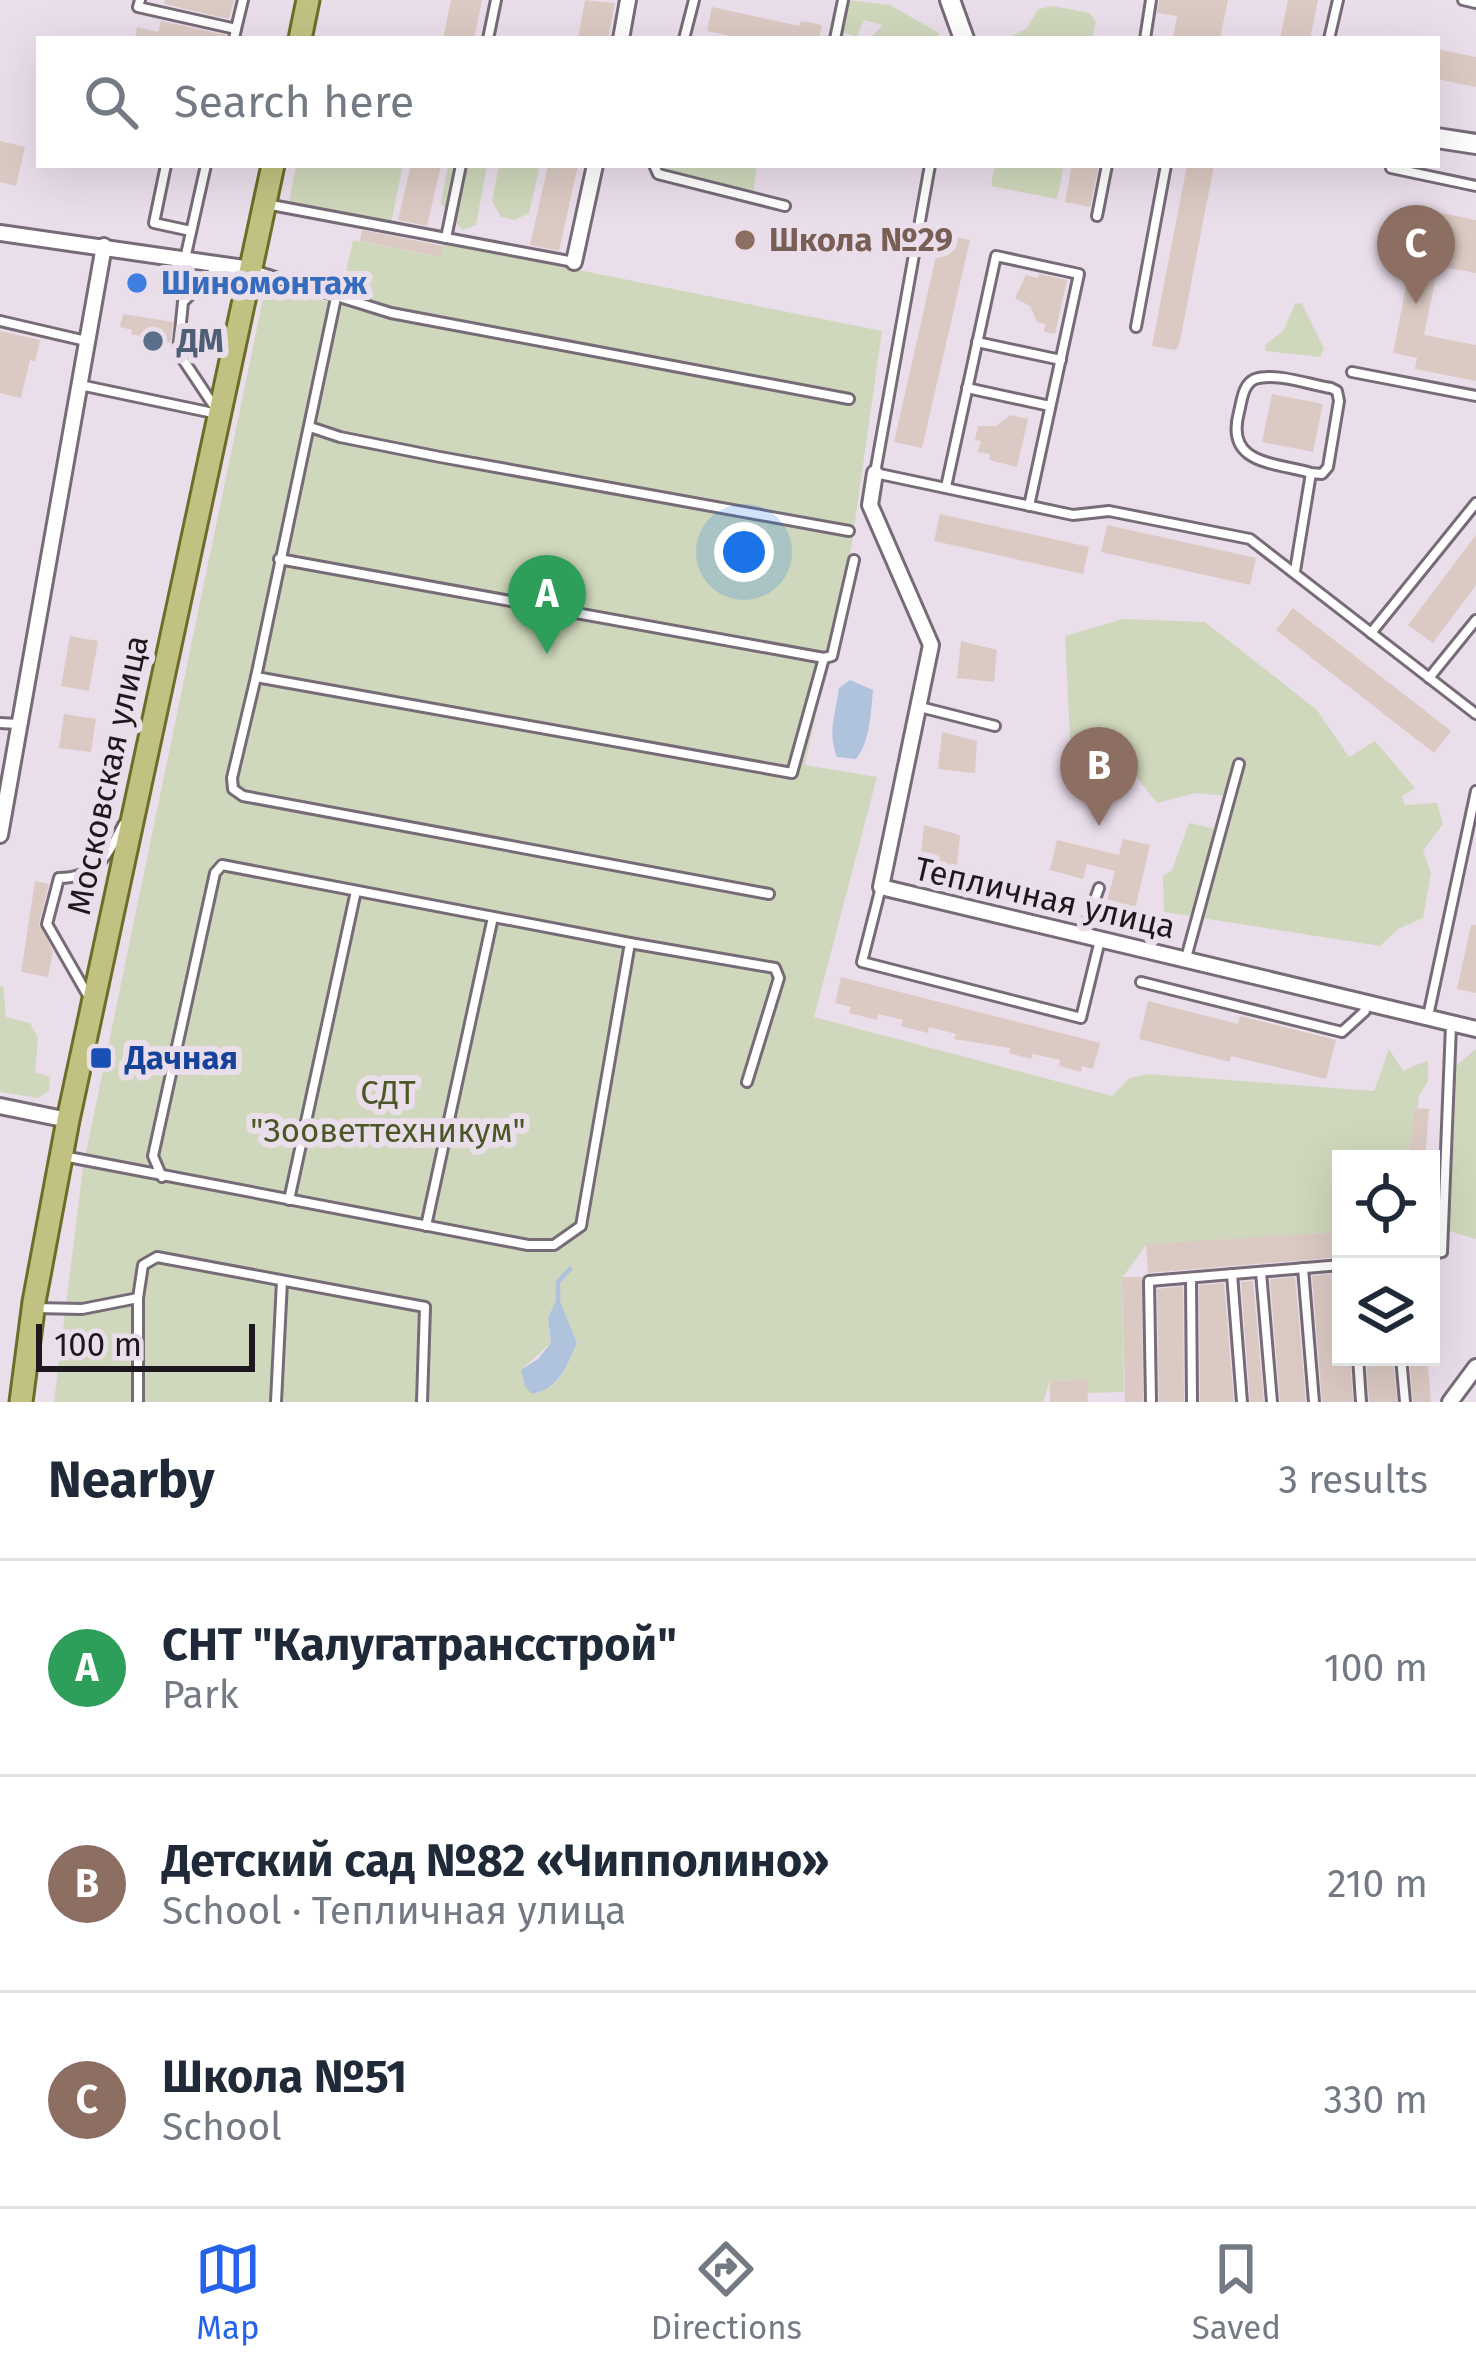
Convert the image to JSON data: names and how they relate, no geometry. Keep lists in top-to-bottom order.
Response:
{
  "streets": {
    "main road": ["Московская улица"],
    "street": ["Тепличная улица"]
  },
  "parks": ["СДТ \"Зооветтехникум\""],
  "places": {
    "other": ["Школа №29", "Шиномонтаж", "ДМ"],
    "transit": ["Дачная"]
  },
  "scale_bar": "100 m",
  "page": {
    "search": "Search here",
    "pins": ["C", "A", "B"],
    "scale": "100 m",
    "heading": ["Nearby", "3 results"],
    "list": [
      {
        "mark": "A",
        "name": "СНТ \"Калугатрансстрой\"",
        "note": "Park",
        "value": "100 m"
      },
      {
        "mark": "B",
        "name": "Детский сад №82 «Чипполино»",
        "note": "School · Тепличная улица",
        "value": "210 m"
      },
      {
        "mark": "C",
        "name": "Школа №51",
        "note": "School",
        "value": "330 m"
      }
    ],
    "nav": ["Map", "Directions", "Saved"]
  }
}
